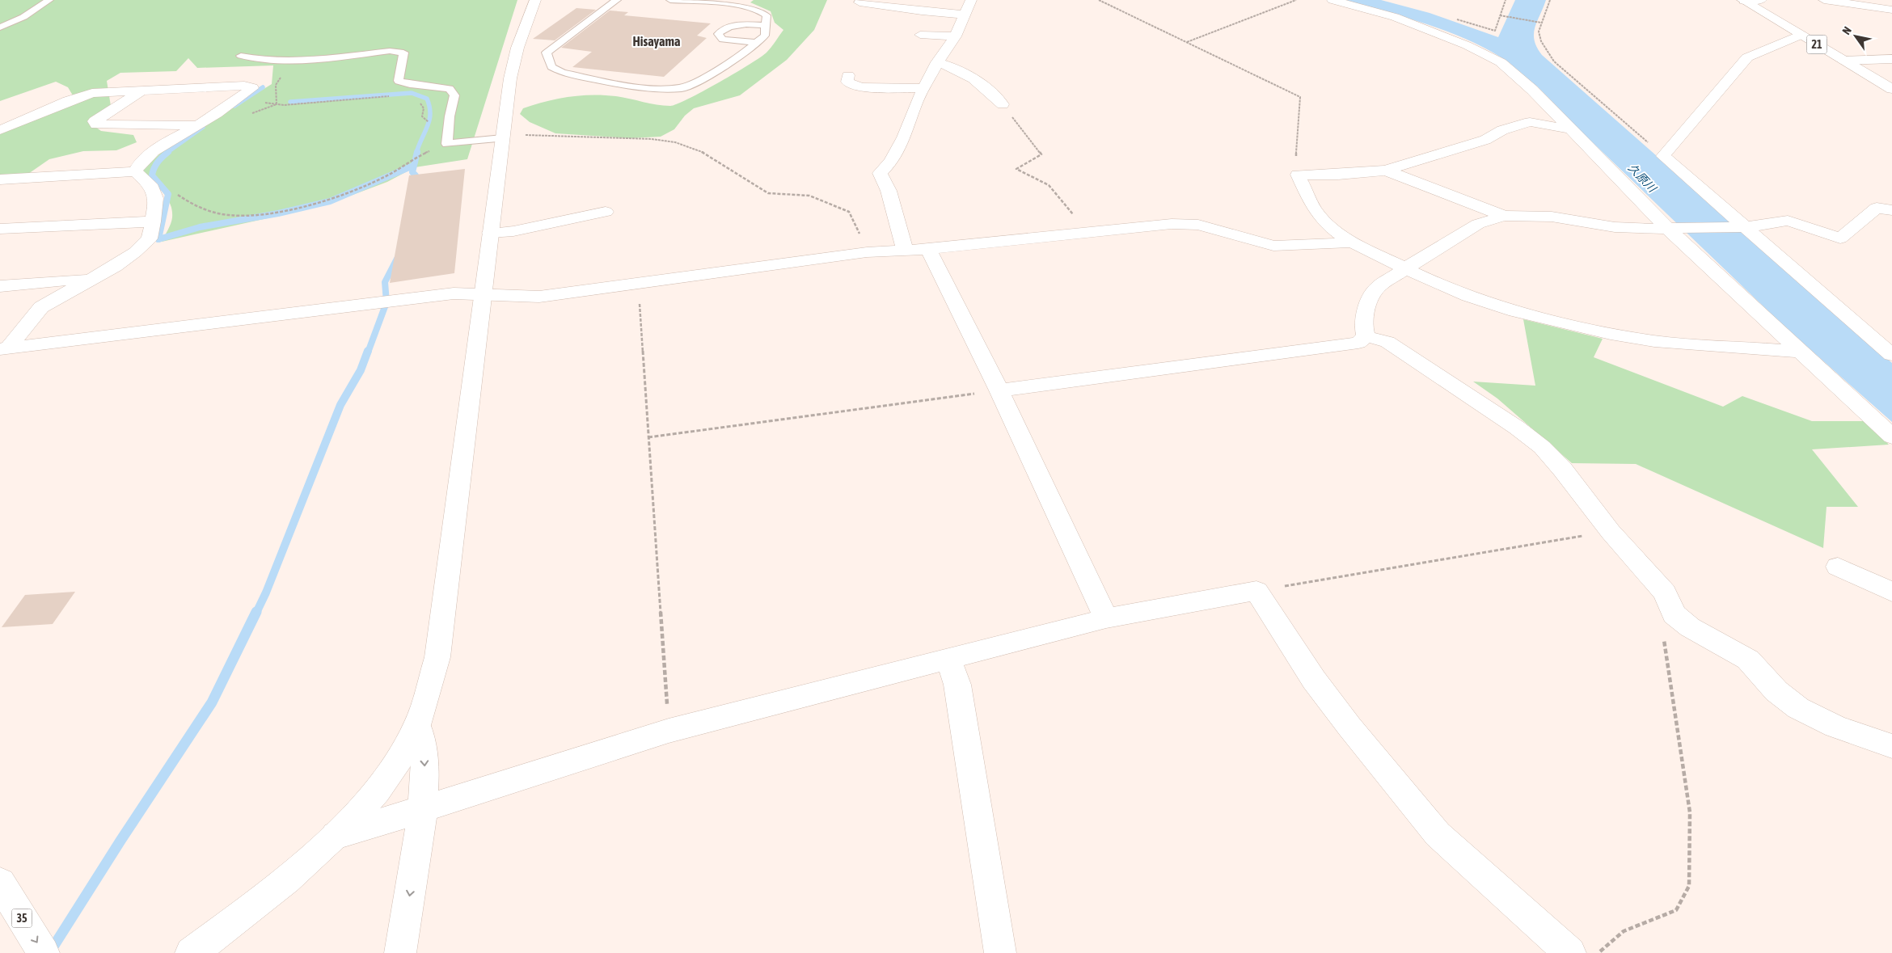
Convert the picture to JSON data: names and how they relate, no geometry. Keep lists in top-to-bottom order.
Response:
{
  "streets": {
    "street": ["21", "35"]
  },
  "districts": ["Hisayama"],
  "water": ["久原川"],
  "north": "top left"
}
